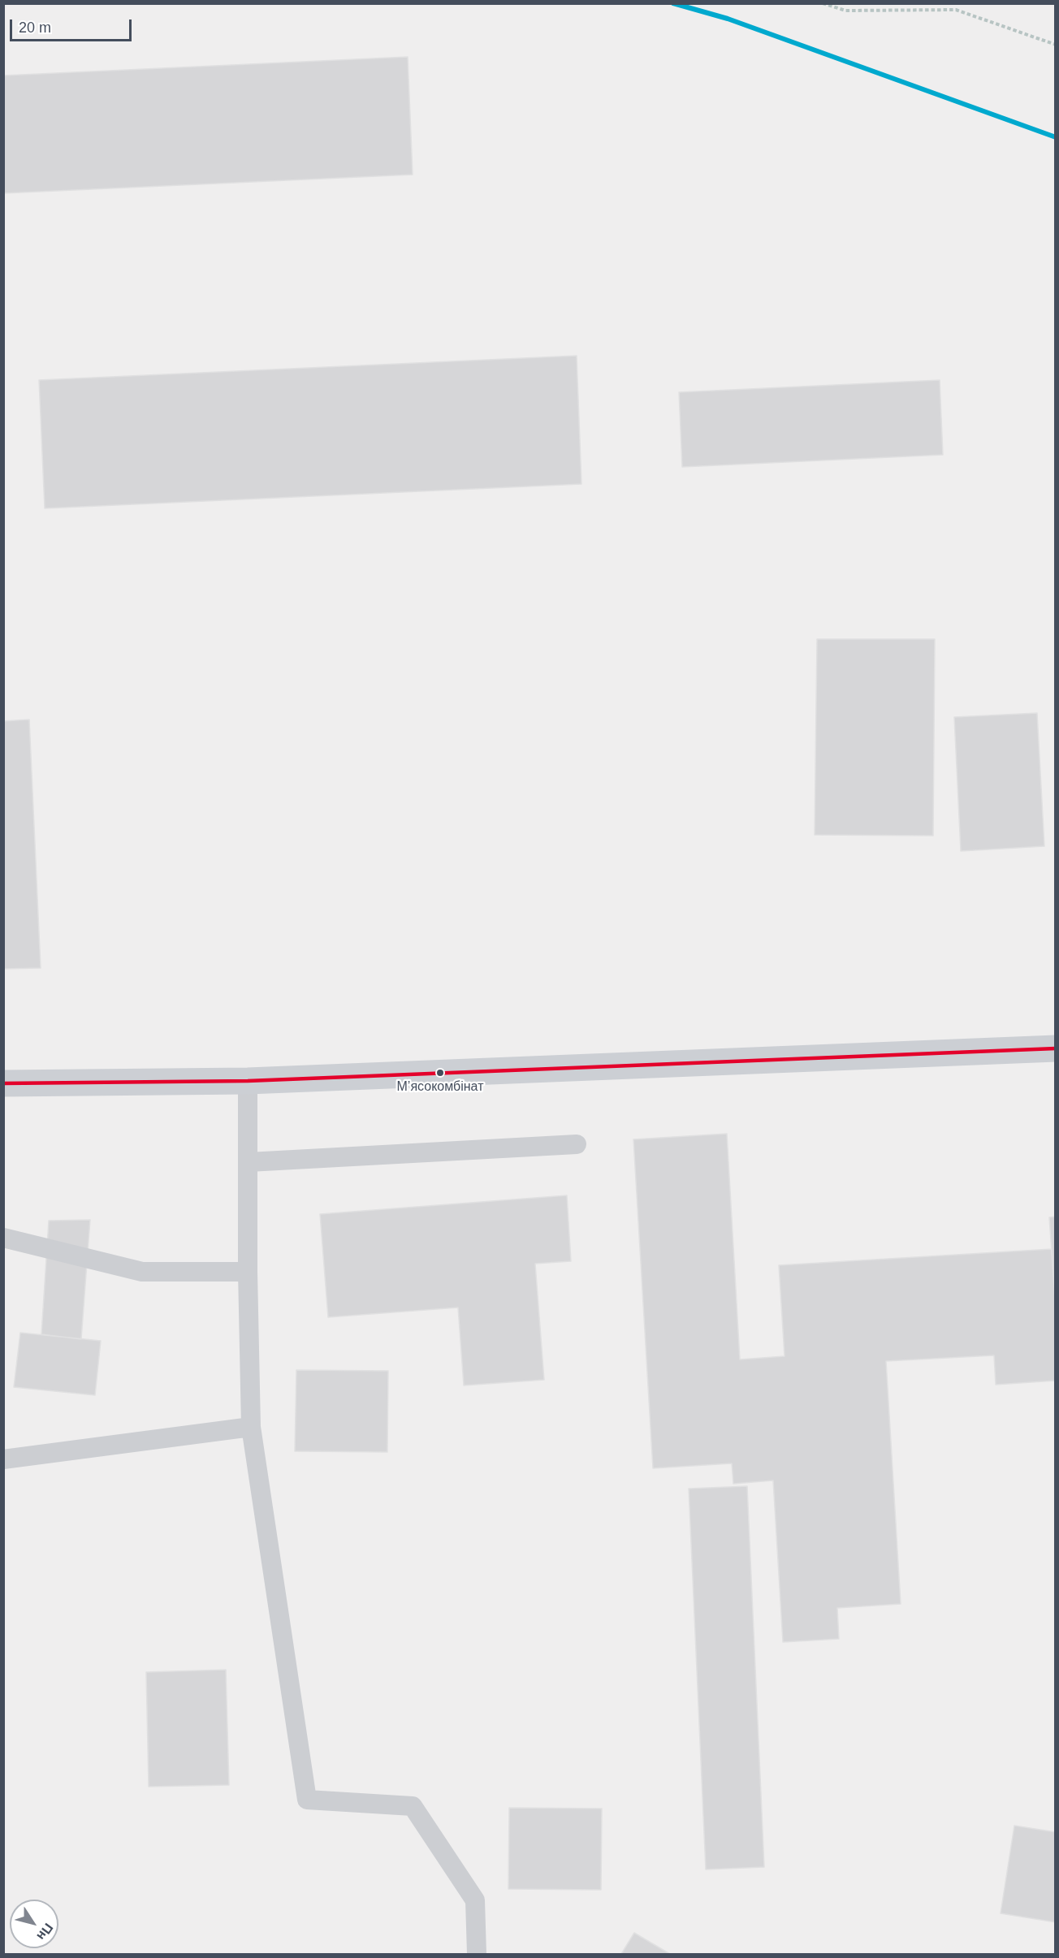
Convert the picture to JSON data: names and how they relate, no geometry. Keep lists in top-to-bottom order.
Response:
{
  "places": ["М’ясокомбінат"],
  "scale_bar": "20 m",
  "north": "bottom right"
}
